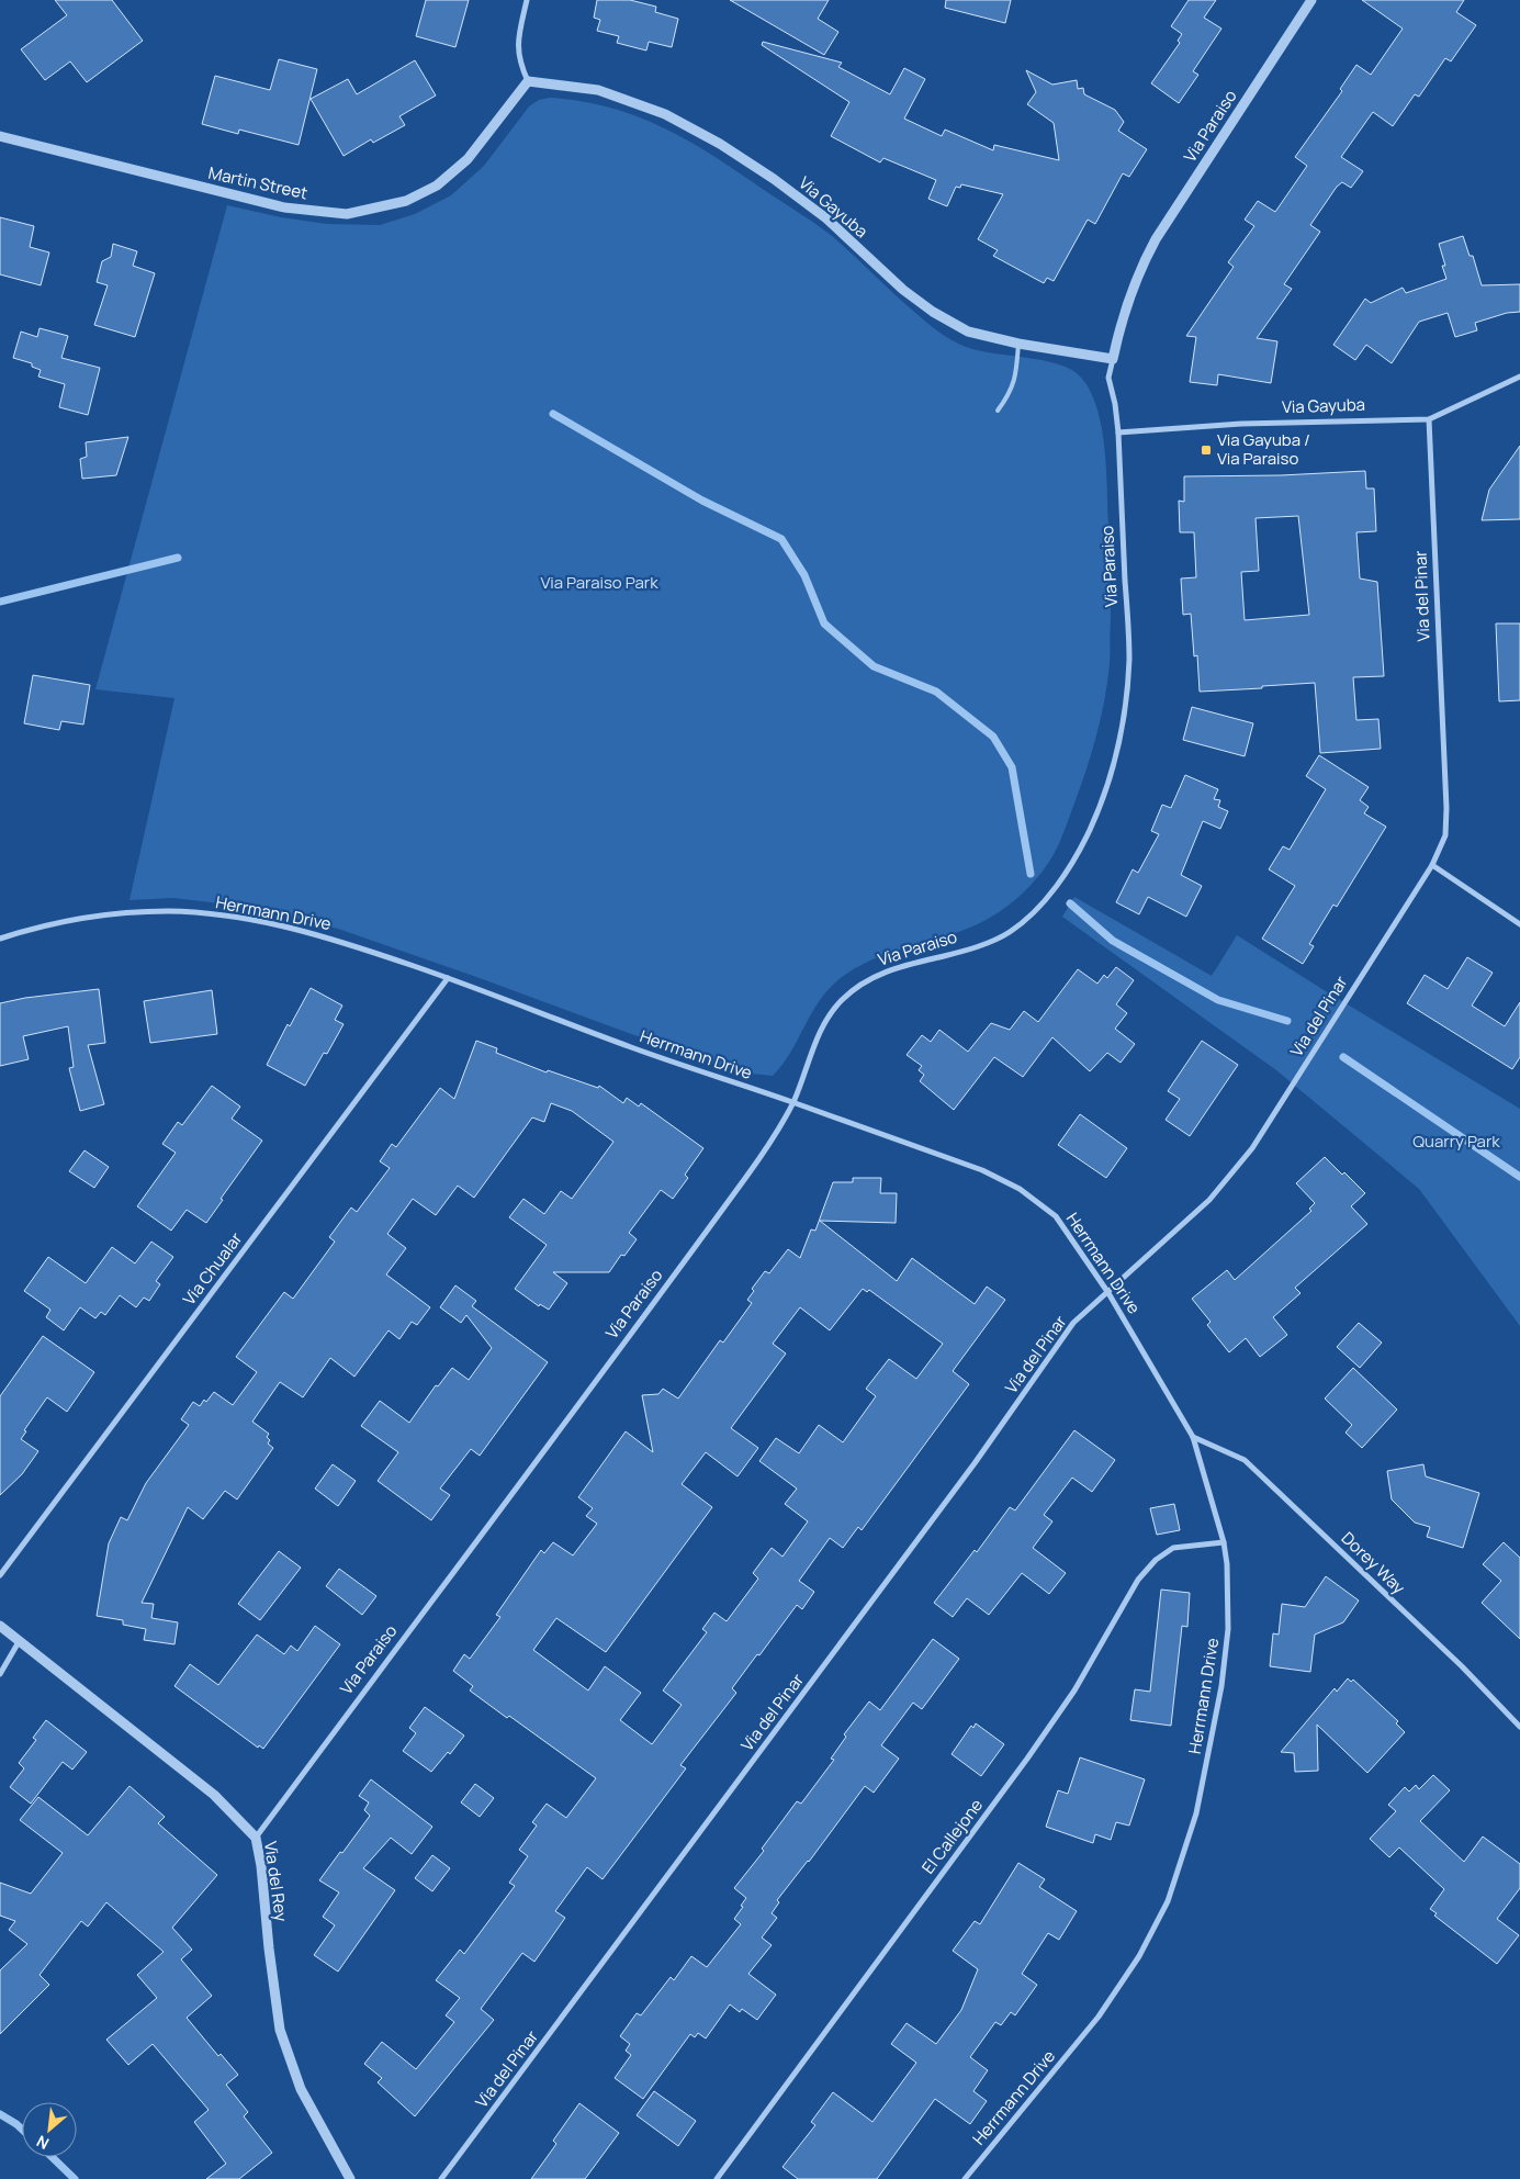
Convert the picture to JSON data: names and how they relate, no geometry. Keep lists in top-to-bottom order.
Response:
{
  "streets": {
    "street": [
      "Via Paraiso",
      "Martin Street",
      "Via Gayuba",
      "Via del Pinar",
      "Herrmann Drive",
      "Via Chualar",
      "Dorey Way",
      "El Callejone",
      "Via del Rey"
    ]
  },
  "crossings": [
    ["Via Paraiso", "Via Gayuba"],
    ["Via Paraiso", "Herrmann Drive"],
    ["Via Paraiso", "Via del Rey"],
    ["Martin Street", "Via Gayuba"],
    ["Via Gayuba", "Via del Pinar"],
    ["Via del Pinar", "Herrmann Drive"],
    ["Herrmann Drive", "Via Chualar"],
    ["Herrmann Drive", "Dorey Way"],
    ["Herrmann Drive", "El Callejone"]
  ],
  "parks": ["Via Paraiso Park", "Quarry Park"],
  "places": {
    "transit": ["Via Gayuba / Via Paraiso"]
  },
  "north": "bottom left"
}
